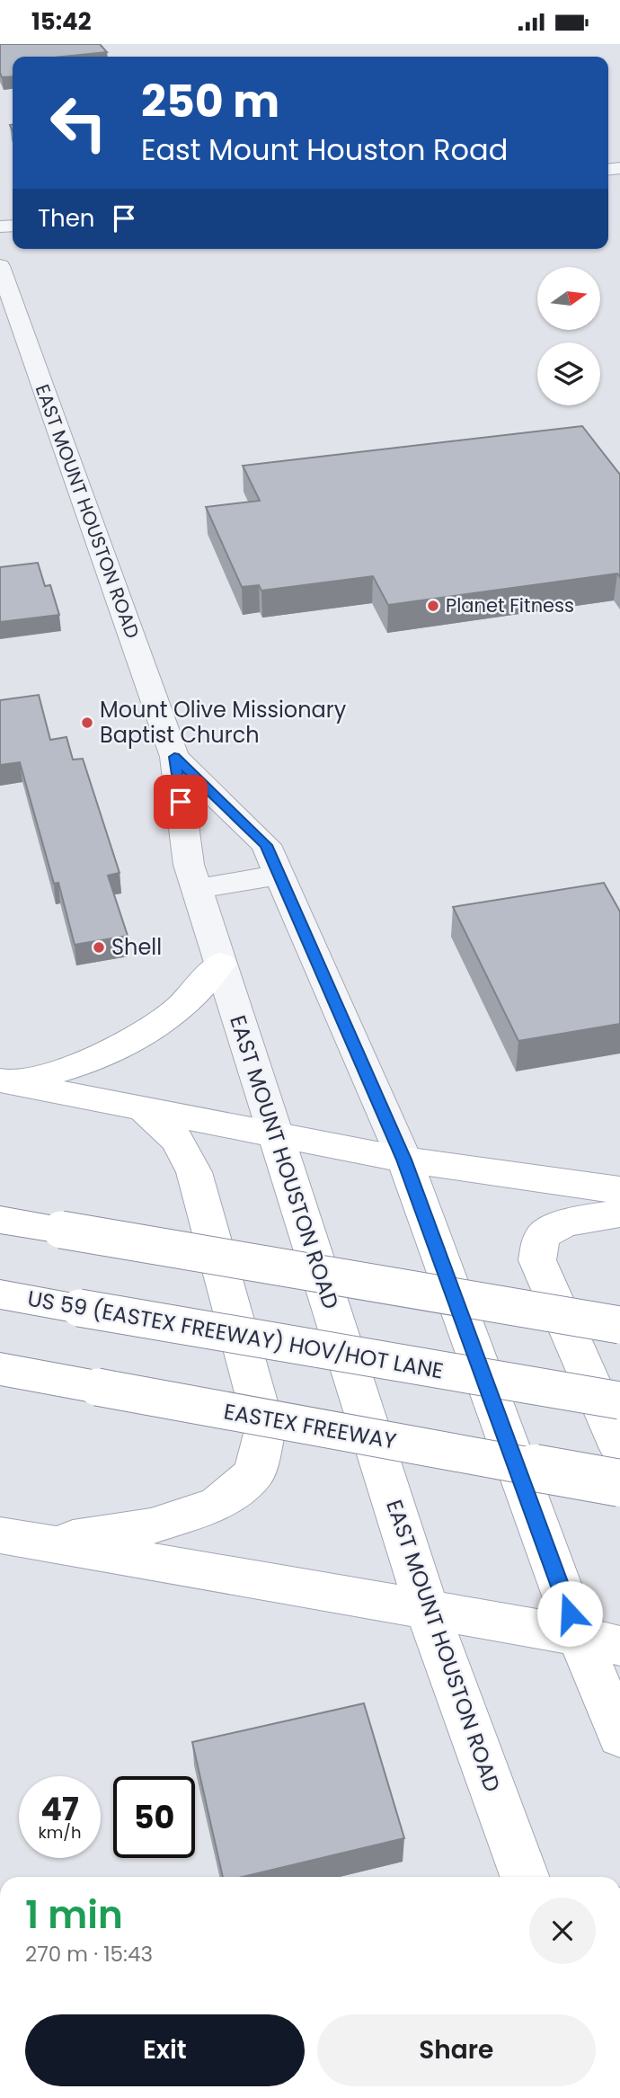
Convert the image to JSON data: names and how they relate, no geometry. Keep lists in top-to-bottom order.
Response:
{
  "streets": {
    "main road": ["EAST MOUNT HOUSTON ROAD", "US 59 (EASTEX FREEWAY) HOV/HOT LANE", "EASTEX FREEWAY"]
  },
  "places": ["Planet Fitness", "Mount Olive Missionary Baptist Church", "Shell"],
  "north": "right",
  "page": {
    "status": "15:42",
    "turn": ["250 m", "East Mount Houston Road"],
    "then": "Then",
    "speed": "47 km/h",
    "limit": "50",
    "heading": ["1 min", "270 m · 15:43"],
    "buttons": ["Exit", "Share"]
  }
}
